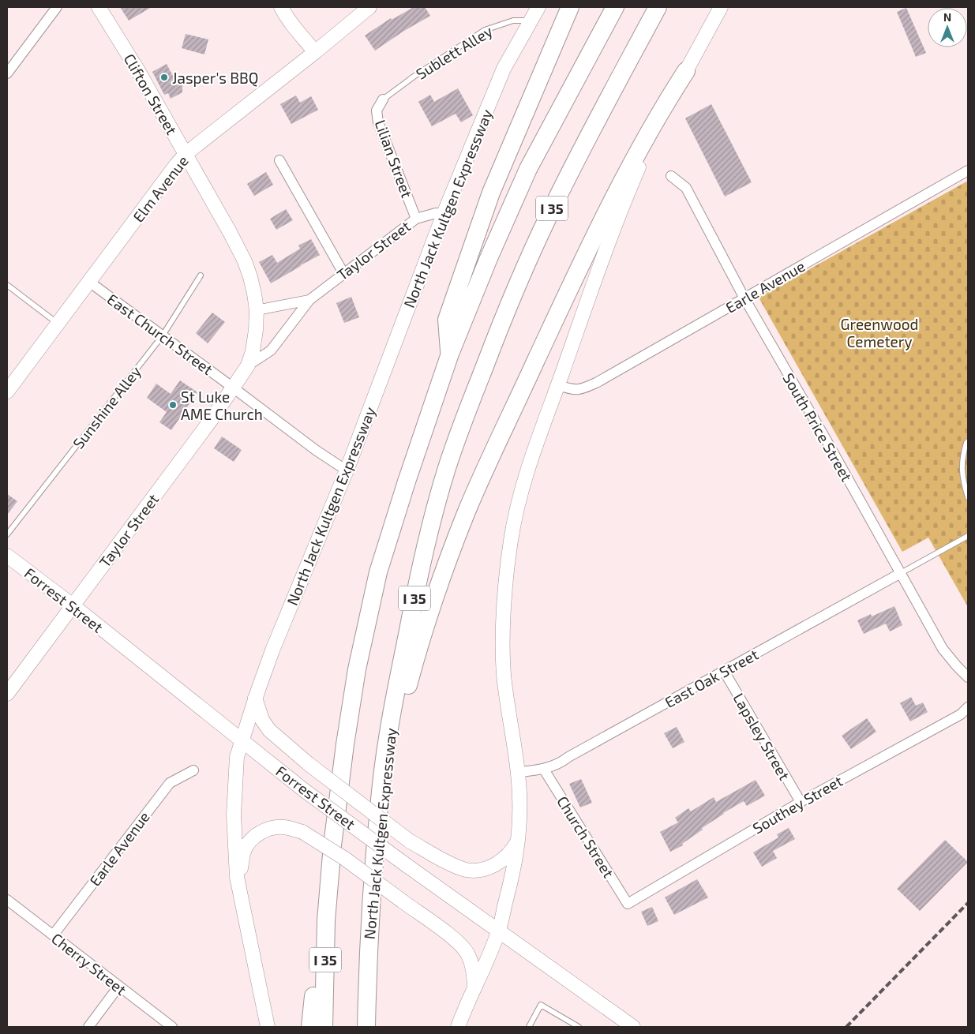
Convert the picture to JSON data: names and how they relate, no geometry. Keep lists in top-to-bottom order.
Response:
{
  "streets": {
    "highway": ["North Jack Kultgen Expressway", "I 35"],
    "main road": [
      "Clifton Street",
      "Elm Avenue",
      "Taylor Street",
      "Forrest Street"
    ],
    "street": [
      "Lilian Street",
      "Earle Avenue",
      "East Church Street",
      "South Price Street",
      "East Oak Street",
      "Lapsley Street",
      "Southey Street",
      "Church Street",
      "Cherry Street"
    ],
    "lane": ["Sublett Alley", "Sunshine Alley"]
  },
  "crossings": [
    ["Sublett Alley", "Lilian Street"],
    ["Sublett Alley", "North Jack Kultgen Expressway"],
    ["Clifton Street", "Elm Avenue"],
    ["Clifton Street", "Taylor Street"],
    ["Lilian Street", "Taylor Street"],
    ["Elm Avenue", "East Church Street"],
    ["North Jack Kultgen Expressway", "Taylor Street"],
    ["North Jack Kultgen Expressway", "East Church Street"],
    ["North Jack Kultgen Expressway", "Forrest Street"],
    ["Taylor Street", "East Church Street"],
    ["Taylor Street", "Forrest Street"],
    ["Earle Avenue", "South Price Street"],
    ["Earle Avenue", "Cherry Street"],
    ["East Church Street", "Sunshine Alley"],
    ["South Price Street", "East Oak Street"],
    ["East Oak Street", "Lapsley Street"],
    ["East Oak Street", "Church Street"],
    ["Lapsley Street", "Southey Street"],
    ["Southey Street", "Church Street"]
  ],
  "parks": ["Greenwood Cemetery"],
  "places": ["Jasper's BBQ", "St Luke AME Church"],
  "north": "top"
}
